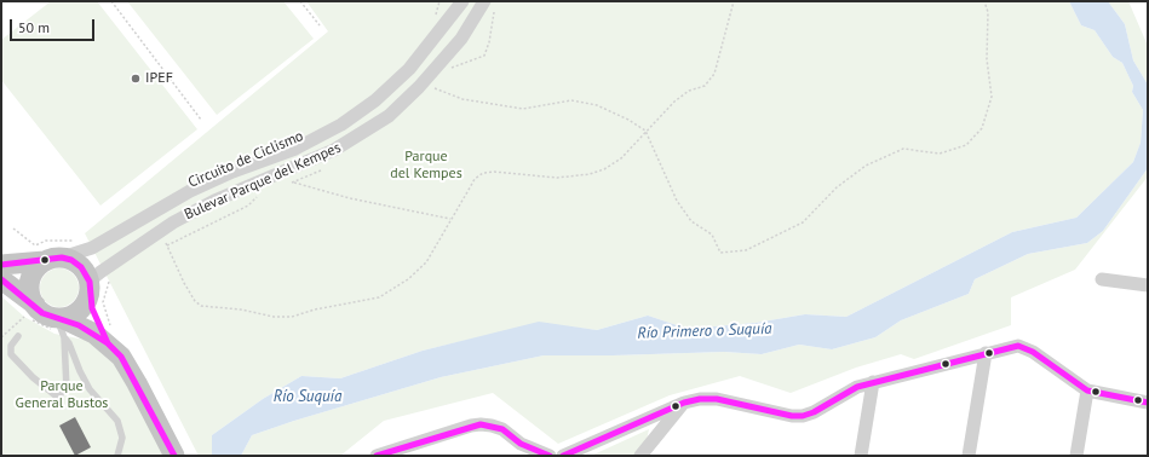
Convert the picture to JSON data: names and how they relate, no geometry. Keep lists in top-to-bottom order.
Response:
{
  "streets": {
    "street": ["Bulevar Parque del Kempes"]
  },
  "water": ["Río Primero o Suquía", "Río Suquía"],
  "parks": ["Parque del Kempes", "Parque General Bustos"],
  "places": ["IPEF"],
  "scale_bar": "50 m"
}
